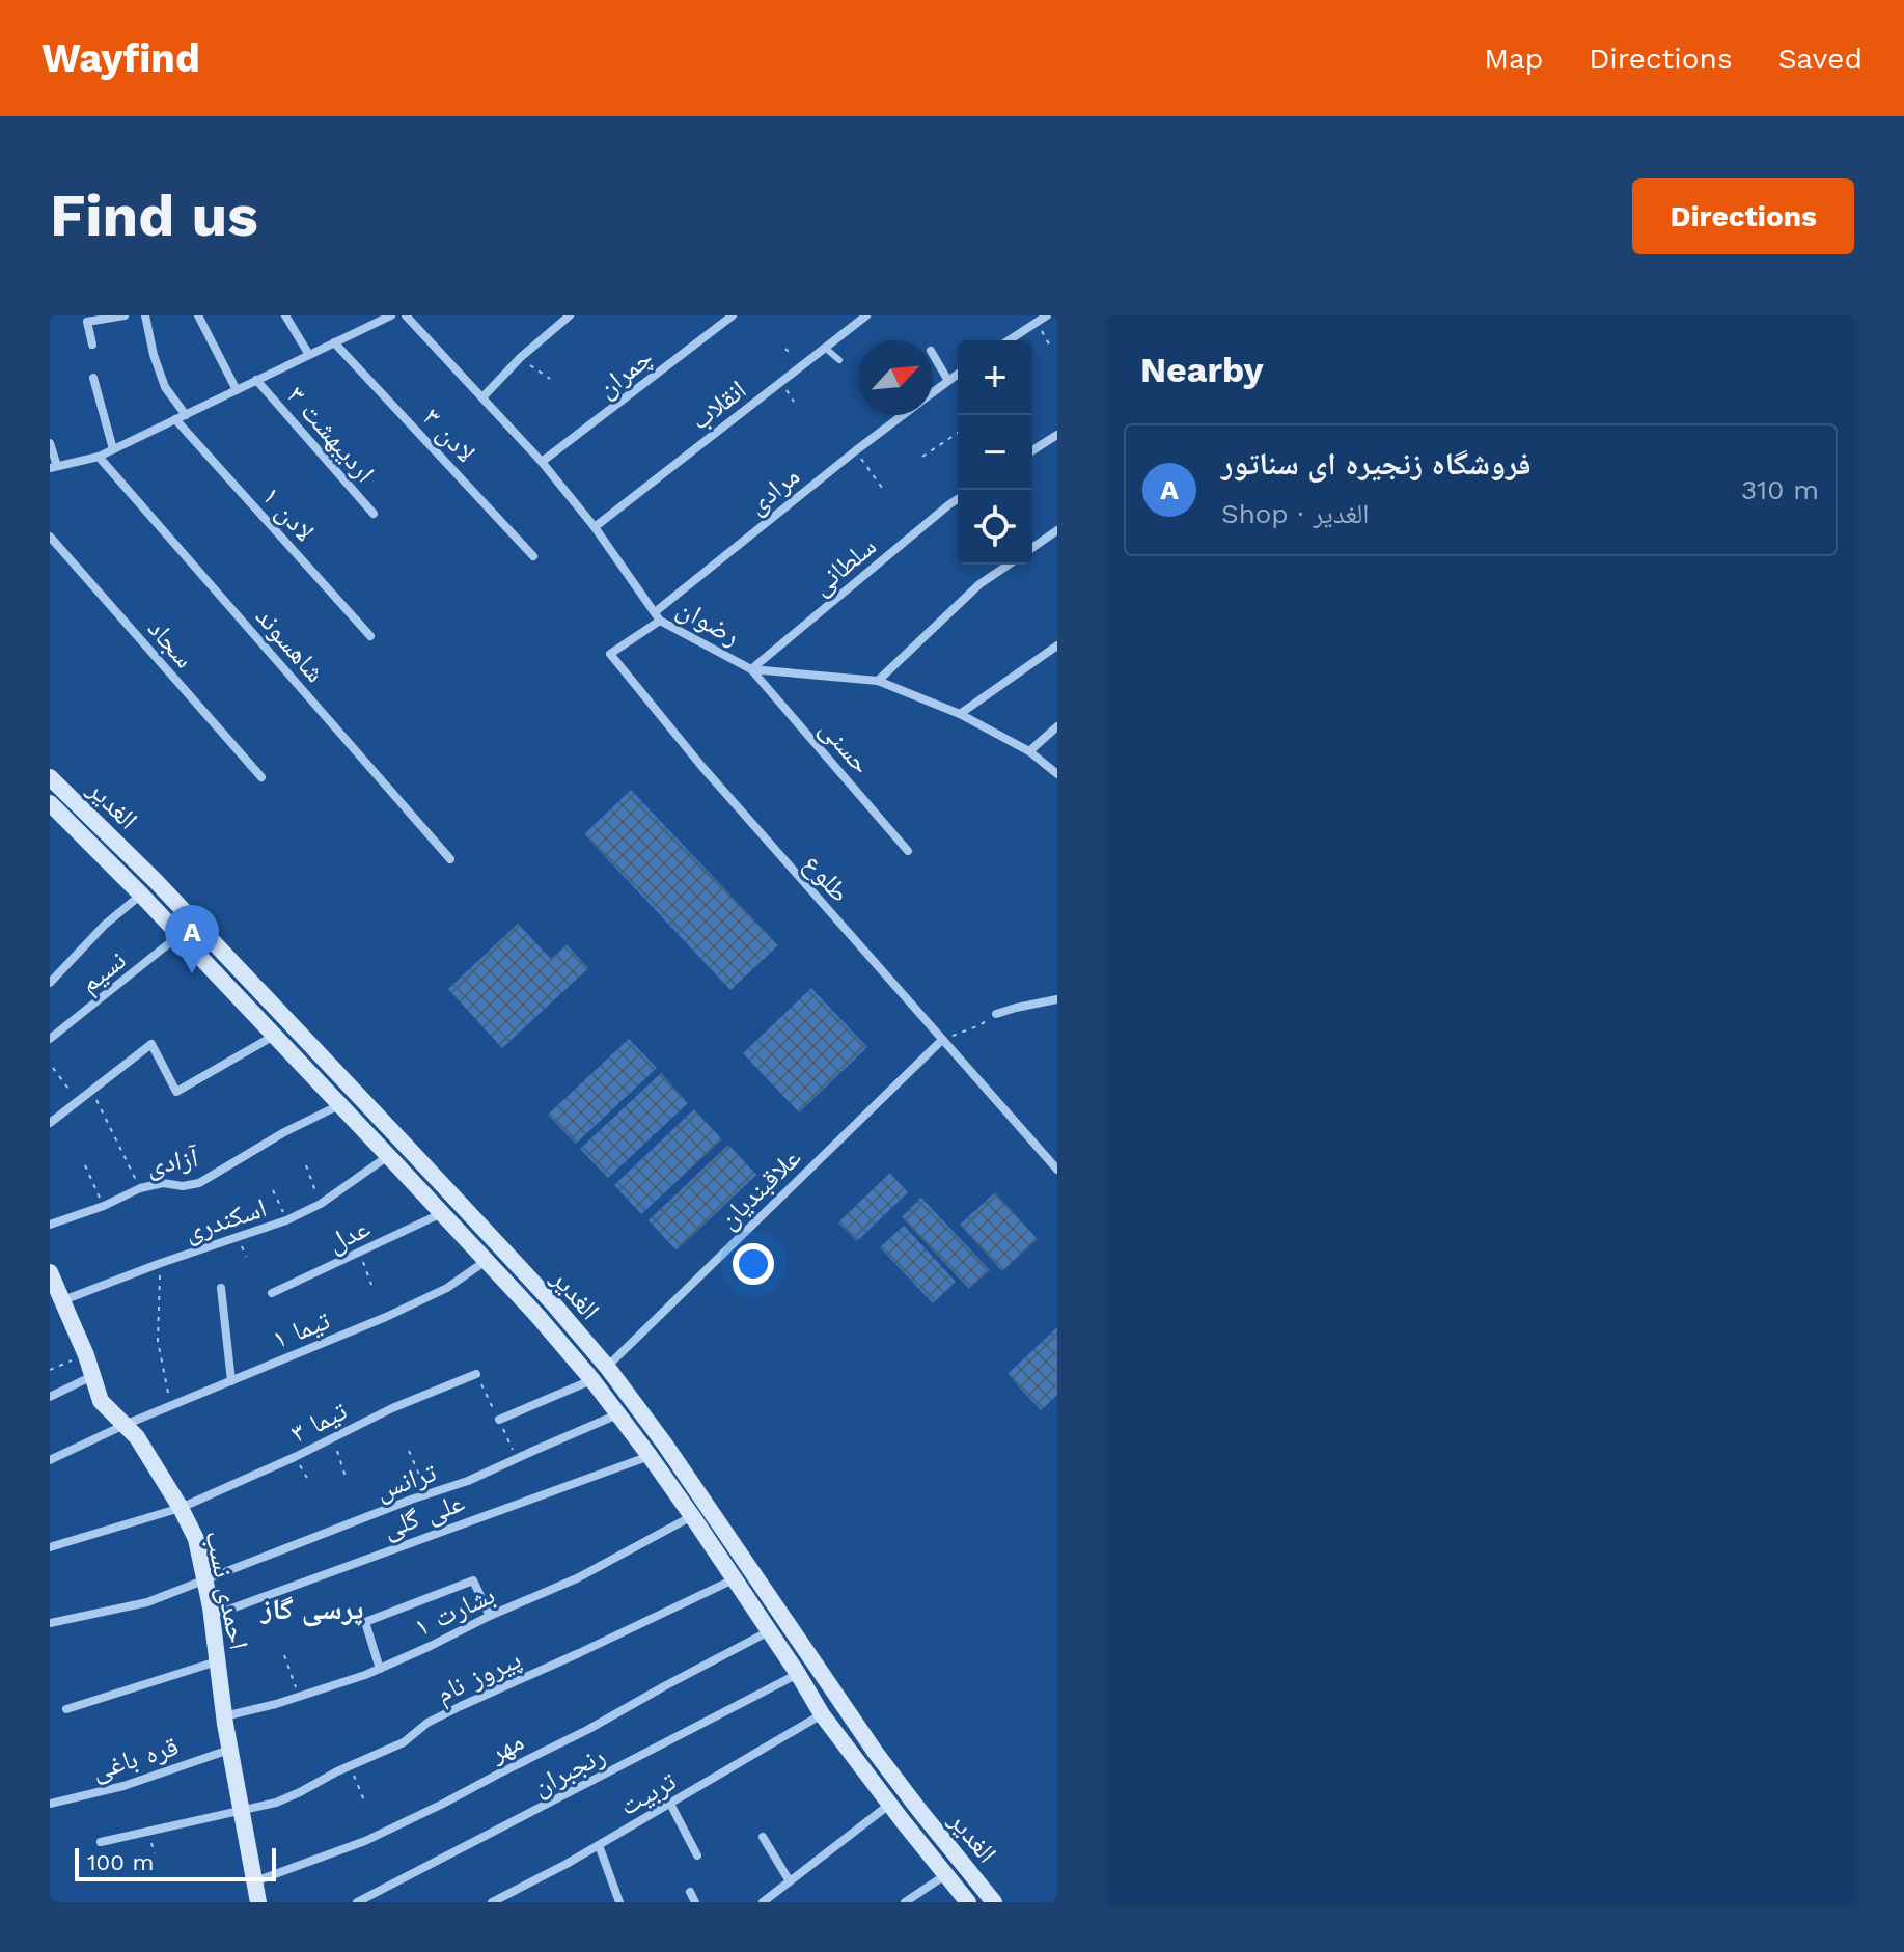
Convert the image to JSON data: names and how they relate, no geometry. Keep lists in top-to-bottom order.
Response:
{
  "streets": {
    "main road": ["الغدیر", "احمدی نسب"],
    "street": [
      "چمران",
      "انقلاب",
      "اردیبهشت ۳",
      "لادن ۳",
      "مرادی",
      "لادن ۱",
      "سلطانی",
      "رضوان",
      "سجاد",
      "شاهسوند",
      "حسنی",
      "طلوع",
      "نسیم",
      "آزادی",
      "علاقبندیان",
      "اسکندری",
      "عدل",
      "تیما ۱",
      "تیما ۳",
      "ترانس",
      "علی گلی",
      "بشارت ۱",
      "پیروز نام",
      "مهر",
      "قره باغی",
      "رنجبران",
      "تربیت"
    ]
  },
  "crossings": [
    ["چمران", "رضوان"],
    ["انقلاب", "رضوان"],
    ["مرادی", "رضوان"],
    ["مرادی", "طلوع"],
    ["سلطانی", "رضوان"],
    ["سلطانی", "حسنی"],
    ["رضوان", "حسنی"],
    ["رضوان", "طلوع"],
    ["الغدیر", "نسیم"],
    ["الغدیر", "آزادی"],
    ["الغدیر", "علاقبندیان"],
    ["الغدیر", "اسکندری"],
    ["الغدیر", "عدل"],
    ["الغدیر", "تیما ۱"],
    ["الغدیر", "ترانس"],
    ["الغدیر", "علی گلی"],
    ["الغدیر", "بشارت ۱"],
    ["الغدیر", "پیروز نام"],
    ["الغدیر", "مهر"],
    ["الغدیر", "رنجبران"],
    ["الغدیر", "تربیت"],
    ["طلوع", "علاقبندیان"],
    ["اسکندری", "احمدی نسب"],
    ["تیما ۱", "احمدی نسب"],
    ["تیما ۳", "احمدی نسب"],
    ["ترانس", "احمدی نسب"],
    ["علی گلی", "احمدی نسب"],
    ["احمدی نسب", "بشارت ۱"],
    ["احمدی نسب", "پیروز نام"],
    ["احمدی نسب", "مهر"],
    ["احمدی نسب", "قره باغی"]
  ],
  "districts": ["پرسی گاز"],
  "scale_bar": "100 m",
  "north": "top right",
  "page": {
    "header": "Wayfind",
    "nav": ["Map", "Directions", "Saved"],
    "buttons": "Directions",
    "title": "Find us",
    "heading": "Nearby",
    "map_buttons": ["+", "−"],
    "list": [
      {
        "mark": "A",
        "name": "فروشگاه زنجیره ای سناتور",
        "note": "Shop · الغدیر",
        "value": "310 m"
      }
    ],
    "pins": "A",
    "scale": "100 m"
  }
}
